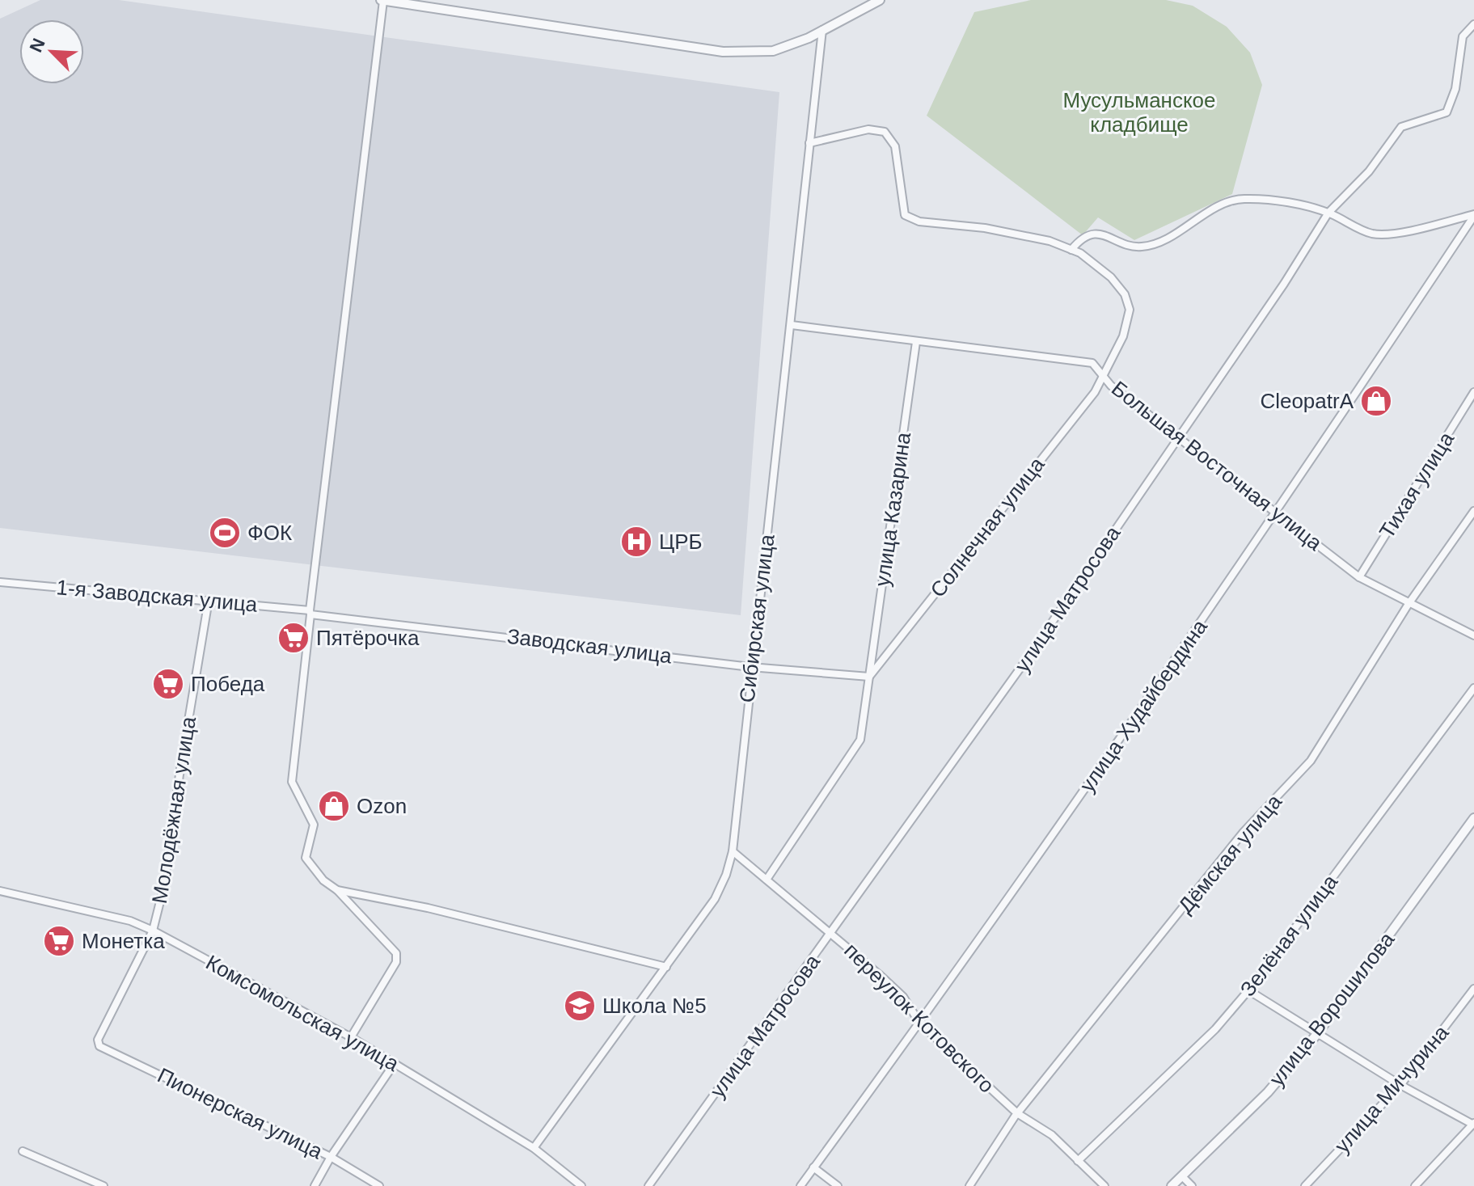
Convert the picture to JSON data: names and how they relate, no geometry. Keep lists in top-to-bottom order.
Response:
{
  "streets": {
    "street": [
      "Большая Восточная улица",
      "Тихая улица",
      "улица Казарина",
      "Солнечная улица",
      "1-я Заводская улица",
      "улица Матросова",
      "Сибирская улица",
      "Заводская улица",
      "улица Худайбердина",
      "Молодёжная улица",
      "Дёмская улица",
      "Зелёная улица",
      "улица Ворошилова",
      "Комсомольская улица",
      "переулок Котовского",
      "улица Мичурина",
      "Пионерская улица"
    ]
  },
  "crossings": [
    ["Большая Восточная улица", "Тихая улица"],
    ["Большая Восточная улица", "улица Казарина"],
    ["Большая Восточная улица", "Солнечная улица"],
    ["Большая Восточная улица", "улица Матросова"],
    ["Большая Восточная улица", "Сибирская улица"],
    ["Большая Восточная улица", "улица Худайбердина"],
    ["Большая Восточная улица", "Дёмская улица"],
    ["улица Казарина", "Солнечная улица"],
    ["улица Казарина", "Заводская улица"],
    ["улица Казарина", "переулок Котовского"],
    ["Солнечная улица", "Заводская улица"],
    ["1-я Заводская улица", "Заводская улица"],
    ["1-я Заводская улица", "Молодёжная улица"],
    ["улица Матросова", "переулок Котовского"],
    ["Сибирская улица", "Заводская улица"],
    ["Сибирская улица", "Комсомольская улица"],
    ["Сибирская улица", "переулок Котовского"],
    ["улица Худайбердина", "переулок Котовского"],
    ["Молодёжная улица", "Комсомольская улица"],
    ["Молодёжная улица", "Пионерская улица"],
    ["Дёмская улица", "переулок Котовского"],
    ["Зелёная улица", "переулок Котовского"]
  ],
  "parks": ["Мусульманское кладбище"],
  "places": {
    "shop": ["CleopatrA", "Ozon"],
    "sports": ["ФОК"],
    "hospital": ["ЦРБ"],
    "supermarket": ["Пятёрочка", "Победа", "Монетка"],
    "school or university": ["Школа №5"]
  },
  "north": "top left"
}
